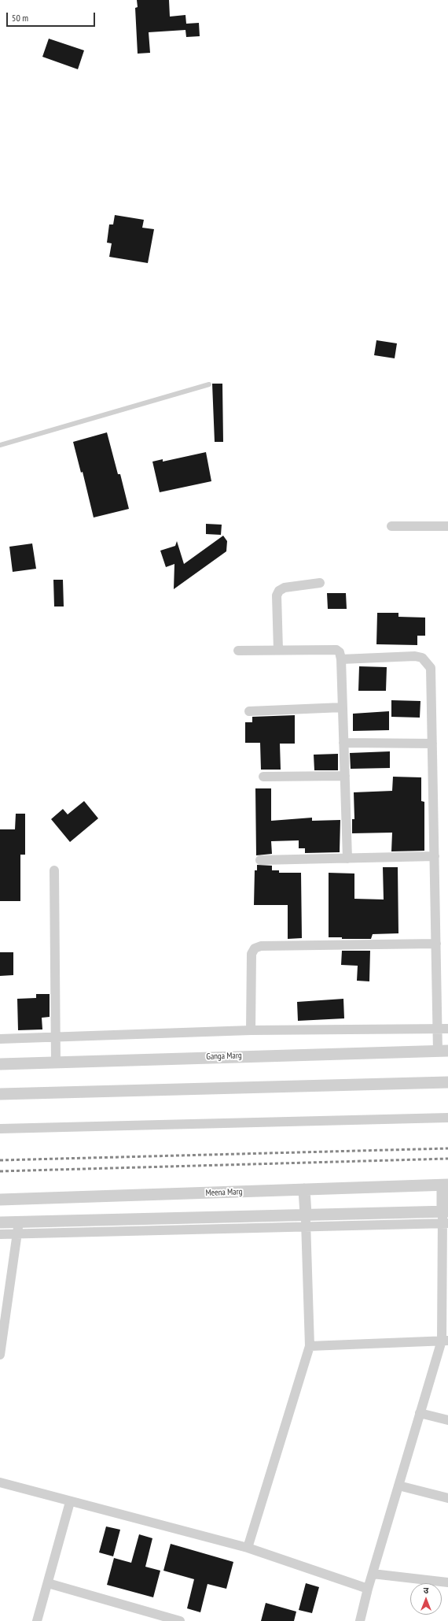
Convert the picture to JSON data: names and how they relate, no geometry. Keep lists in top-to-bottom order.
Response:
{
  "streets": {
    "street": ["Ganga Marg", "Meena Marg"]
  },
  "scale_bar": "50 m",
  "north": "top"
}
